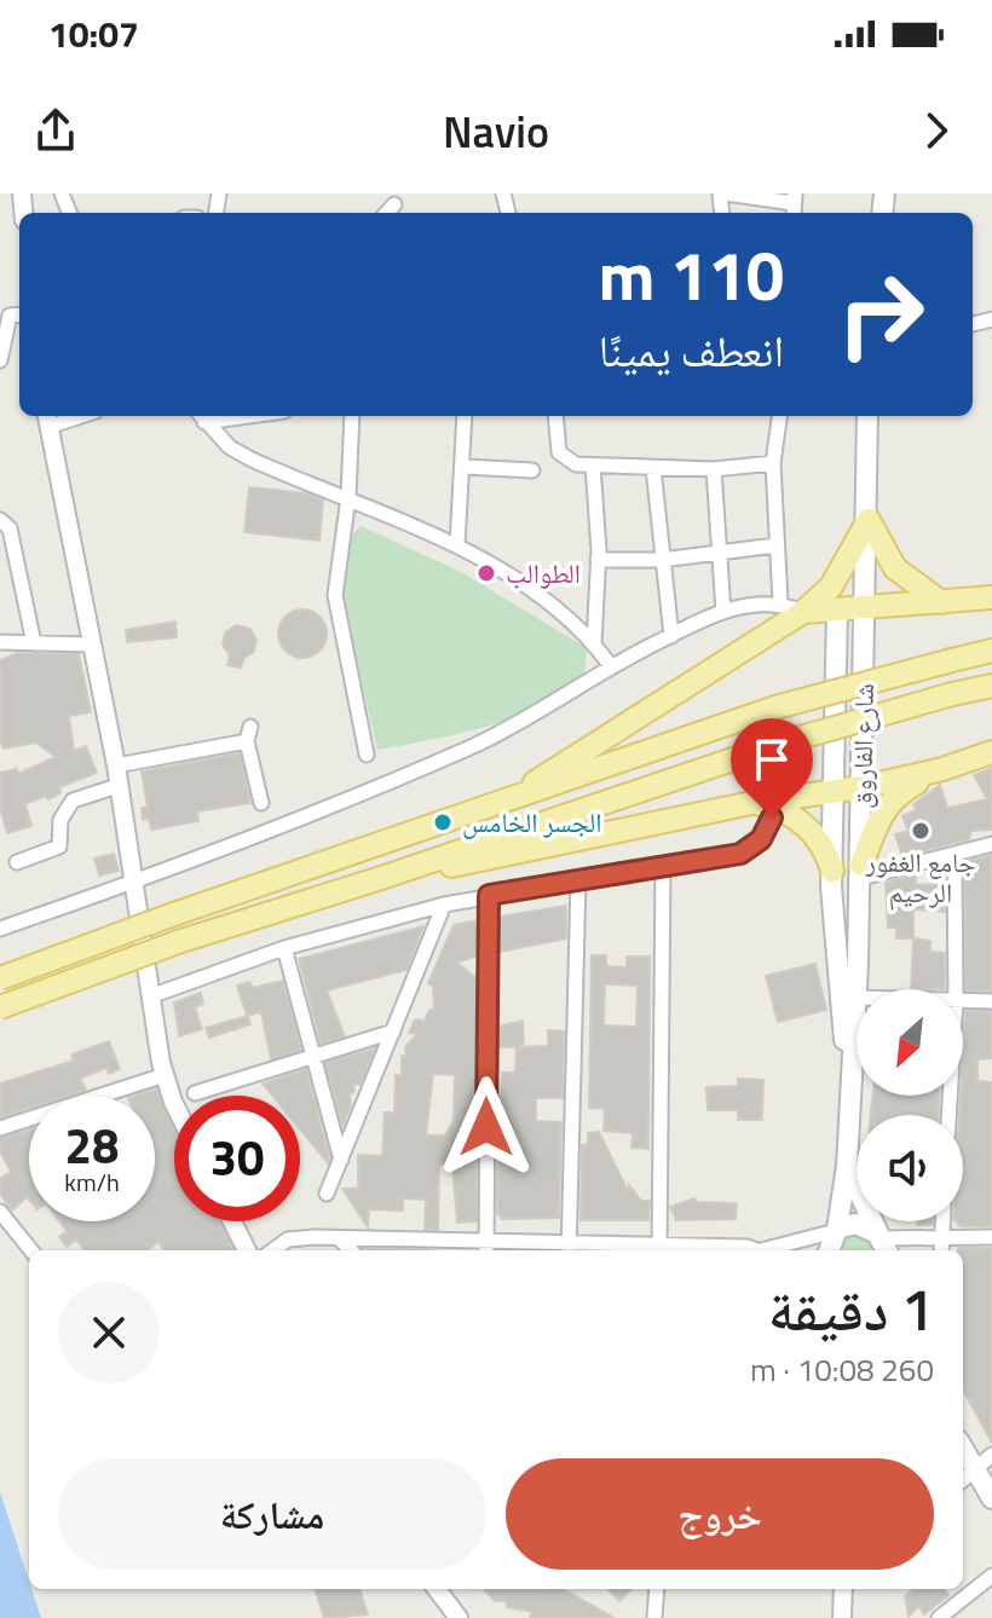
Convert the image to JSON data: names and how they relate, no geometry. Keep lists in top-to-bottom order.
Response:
{
  "streets": {
    "main road": ["شارع الفاروق"]
  },
  "places": ["الطوالب", "الجسر الخامس", "جامع الغفور الرحيم"],
  "north": "bottom left",
  "page": {
    "status": "10:07",
    "header": "Navio",
    "turn": ["110 m", "انعطف يمينًا"],
    "speed": "28 km/h",
    "limit": "30",
    "heading": ["1 دقيقة", "260 m · 10:08"],
    "buttons": ["خروج", "مشاركة"]
  }
}
